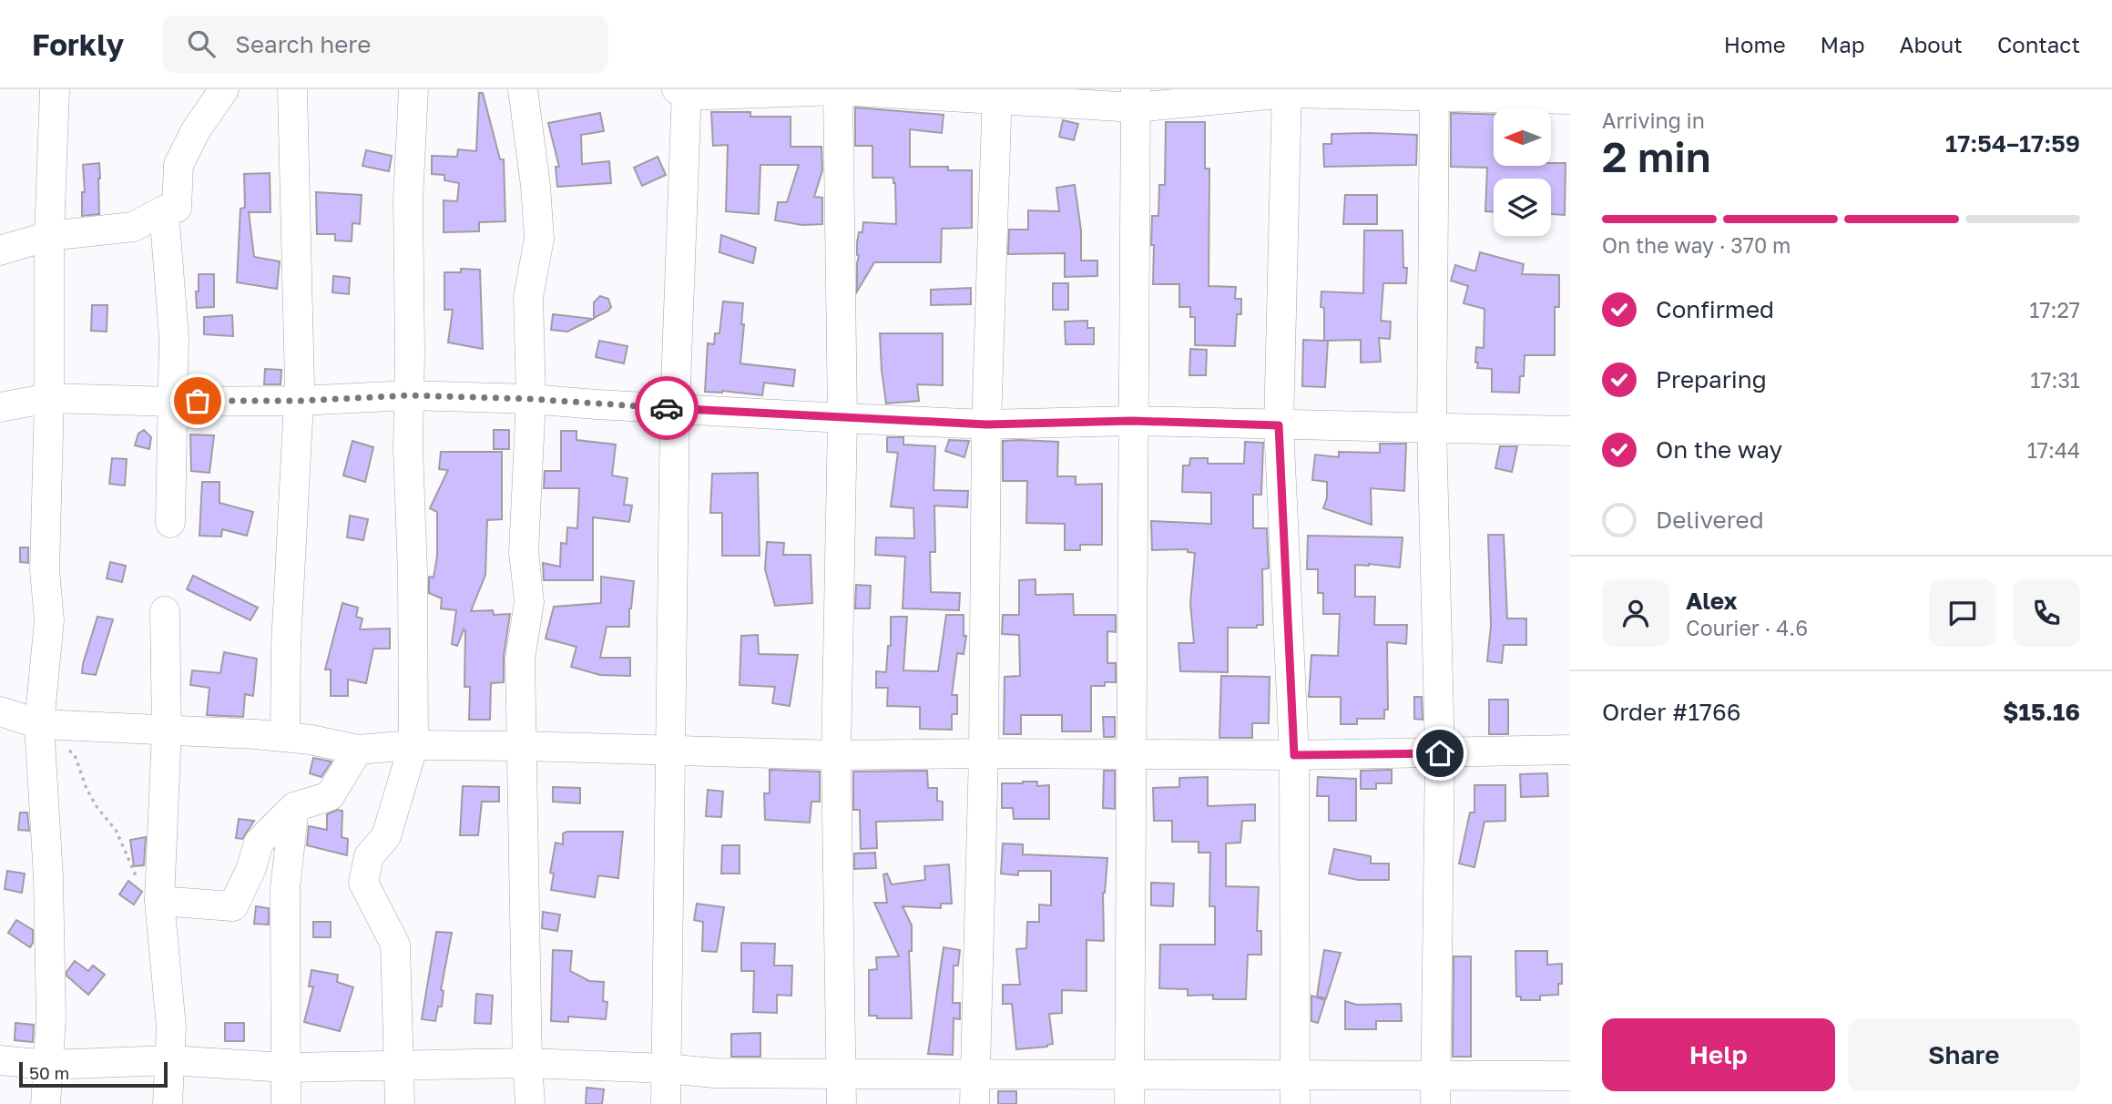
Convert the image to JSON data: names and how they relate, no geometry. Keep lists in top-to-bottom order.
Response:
{
  "scale_bar": "50 m",
  "north": "left",
  "page": {
    "header": "Forkly",
    "search": "Search here",
    "nav": [
      "Home",
      "Map",
      "About",
      "Contact"
    ],
    "heading": ["2 min", "Arriving in", "17:54–17:59"],
    "panel": [
      "Alex",
      "Courier · 4.6",
      "Order #1766",
      "$15.16"
    ],
    "bar": "On the way · 370 m",
    "list": [
      ["Confirmed", "17:27"],
      ["Preparing", "17:31"],
      ["On the way", "17:44"],
      "Delivered"
    ],
    "buttons": ["Help", "Share"],
    "scale": "50 m"
  }
}
